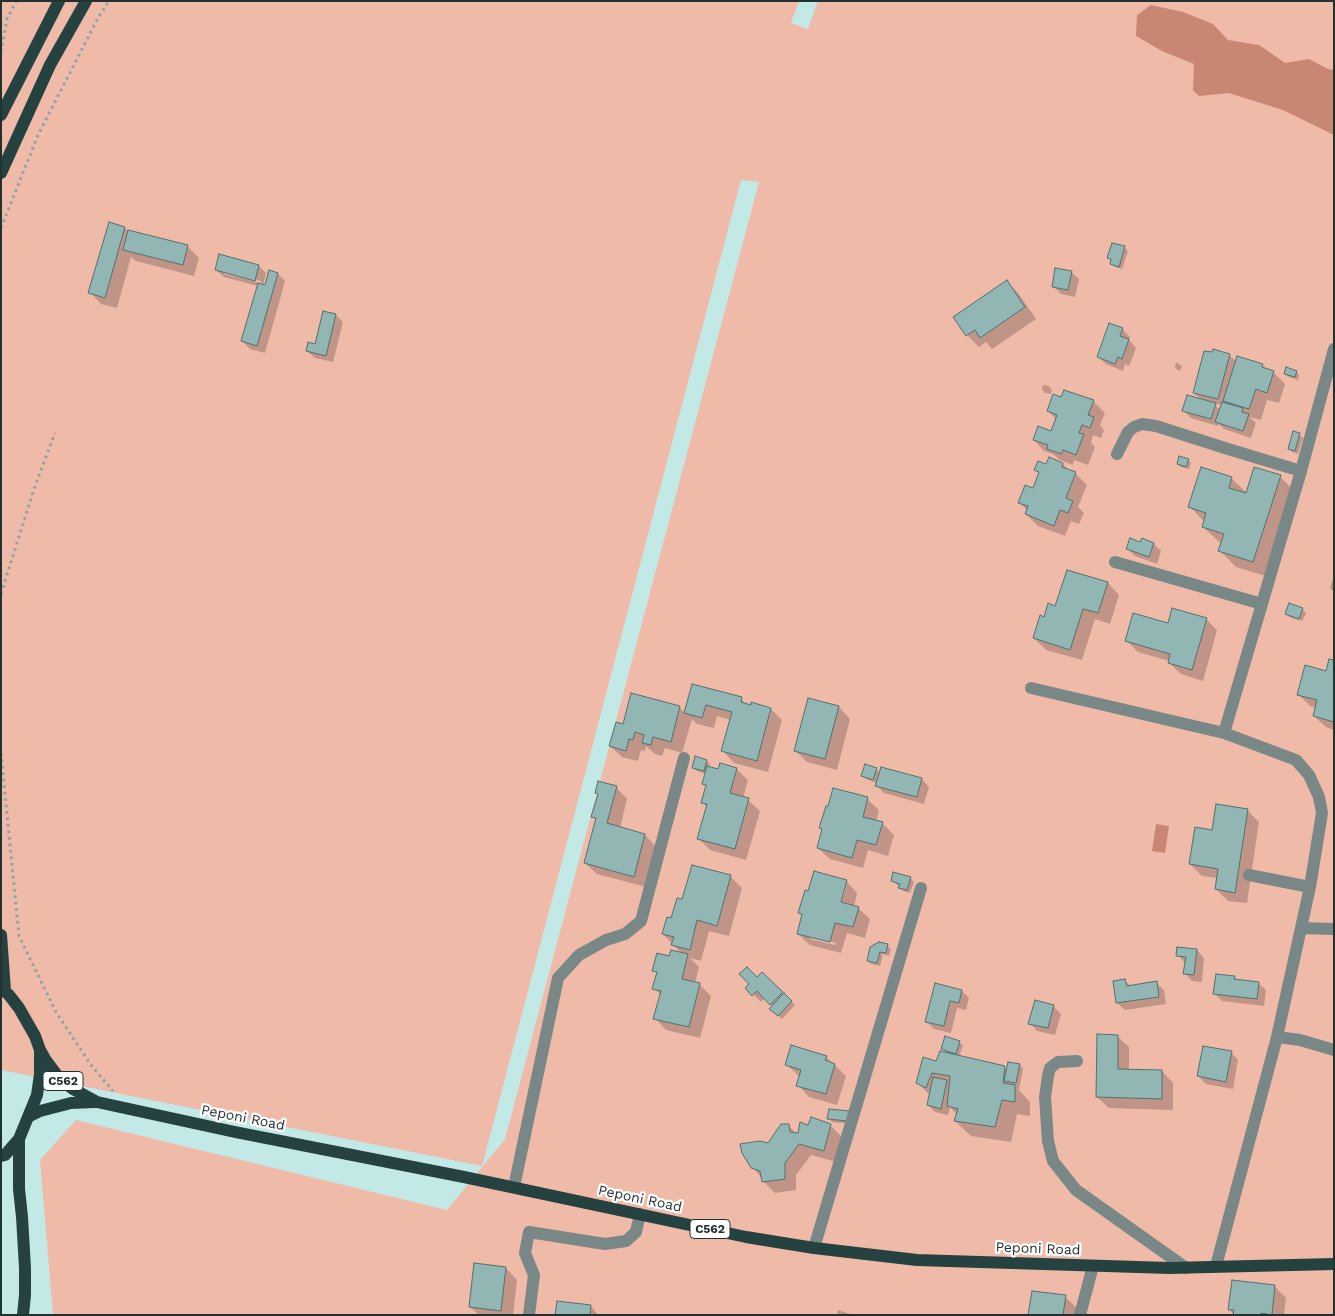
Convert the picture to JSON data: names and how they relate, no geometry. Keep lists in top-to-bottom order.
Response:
{
  "streets": {
    "main road": ["C562", "Peponi Road"]
  }
}
